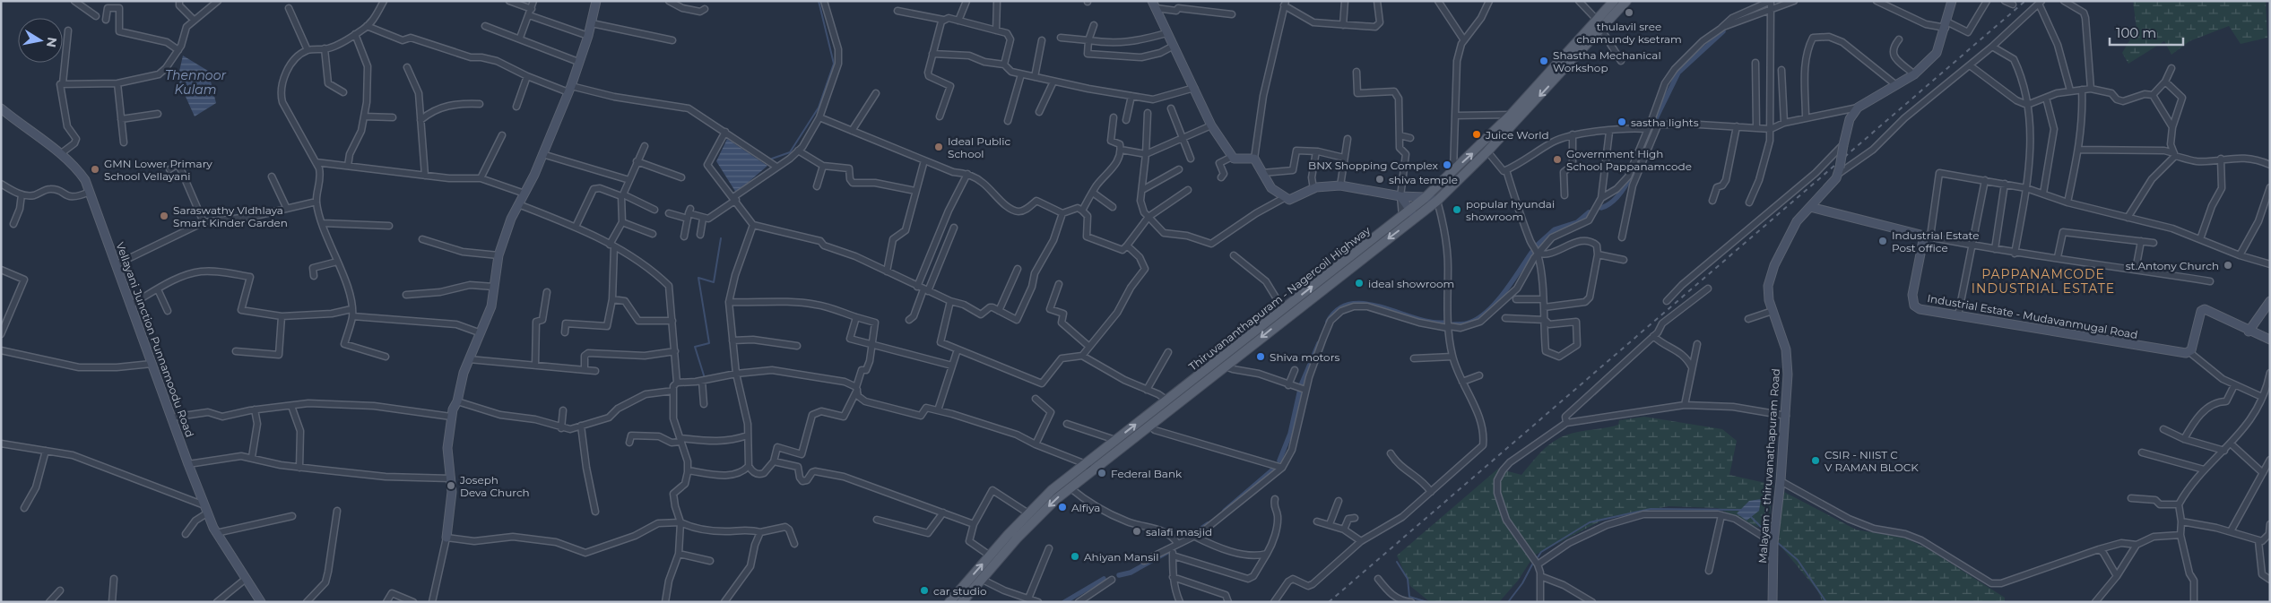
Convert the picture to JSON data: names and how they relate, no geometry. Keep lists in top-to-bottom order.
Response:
{
  "streets": {
    "main road": ["Thiruvananthapuram - Nagercoil Highway"],
    "street": ["Industrial Estate - Mudavanmugal Road", "Vellayani Junction Punnamoodu Road", "Malayam - thiruvanathapuram Road"]
  },
  "districts": ["PAPPANAMCODE INDUSTRIAL ESTATE"],
  "water": ["Thennoor Kulam"],
  "places": [
    "thulavil sree chamundy ksetram",
    "Shastha Mechanical Workshop",
    "sastha lights",
    "Juice World",
    "Ideal Public School",
    "Government High School Pappanamcode",
    "BNX Shopping Complex",
    "GMN Lower Primary School Vellayani",
    "shiva temple",
    "popular hyundai showroom",
    "Saraswathy VIdhlaya Smart Kinder Garden",
    "Industrial Estate Post office",
    "st.Antony Church",
    "ideal showroom",
    "Shiva motors",
    "CSIR - NIIST C V RAMAN BLOCK",
    "Federal Bank",
    "Joseph Deva Church",
    "Alfiya",
    "salafi masjid",
    "Ahiyan Mansil",
    "car studio"
  ],
  "scale_bar": "100 m",
  "north": "right"
}
